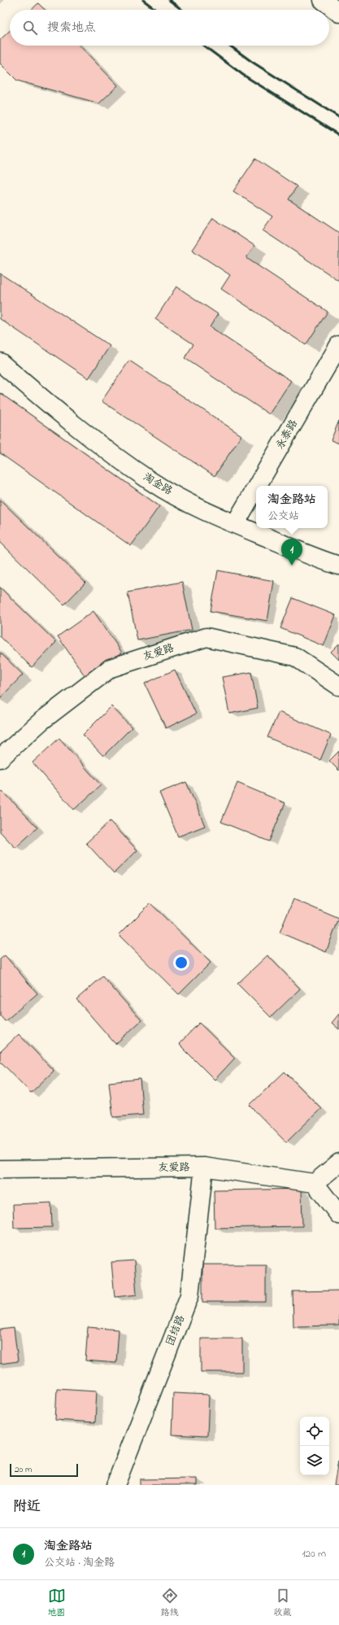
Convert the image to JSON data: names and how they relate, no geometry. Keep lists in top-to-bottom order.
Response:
{
  "streets": {
    "street": [
      "永泰路",
      "淘金路",
      "友爱路",
      "团结路"
    ]
  },
  "crossings": [
    ["永泰路", "淘金路"],
    ["友爱路", "团结路"]
  ],
  "scale_bar": "20 m",
  "page": {
    "search": "搜索地点",
    "popup": ["淘金路站", "公交站"],
    "pins": "1",
    "scale": "20 m",
    "heading": "附近",
    "list": [
      {
        "mark": "1",
        "name": "淘金路站",
        "note": "公交站 · 淘金路",
        "value": "120 m"
      }
    ],
    "nav": ["地图", "路线", "收藏"]
  }
}
